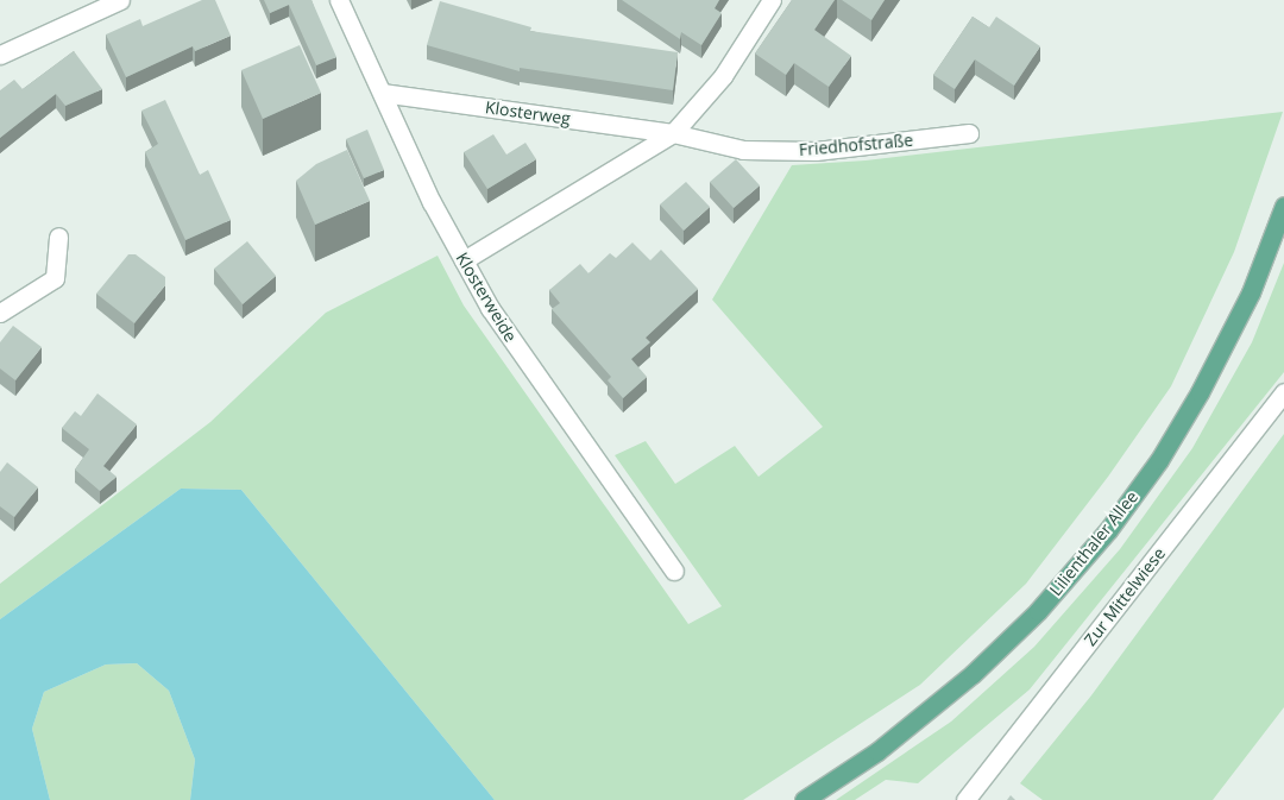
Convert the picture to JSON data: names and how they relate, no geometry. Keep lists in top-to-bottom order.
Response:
{
  "streets": {
    "main road": ["Lilienthaler Allee"],
    "street": [
      "Klosterweg",
      "Friedhofstraße",
      "Klosterweide",
      "Zur Mittelwiese"
    ]
  },
  "crossings": [
    ["Klosterweg", "Friedhofstraße"],
    ["Klosterweg", "Klosterweide"]
  ]
}
